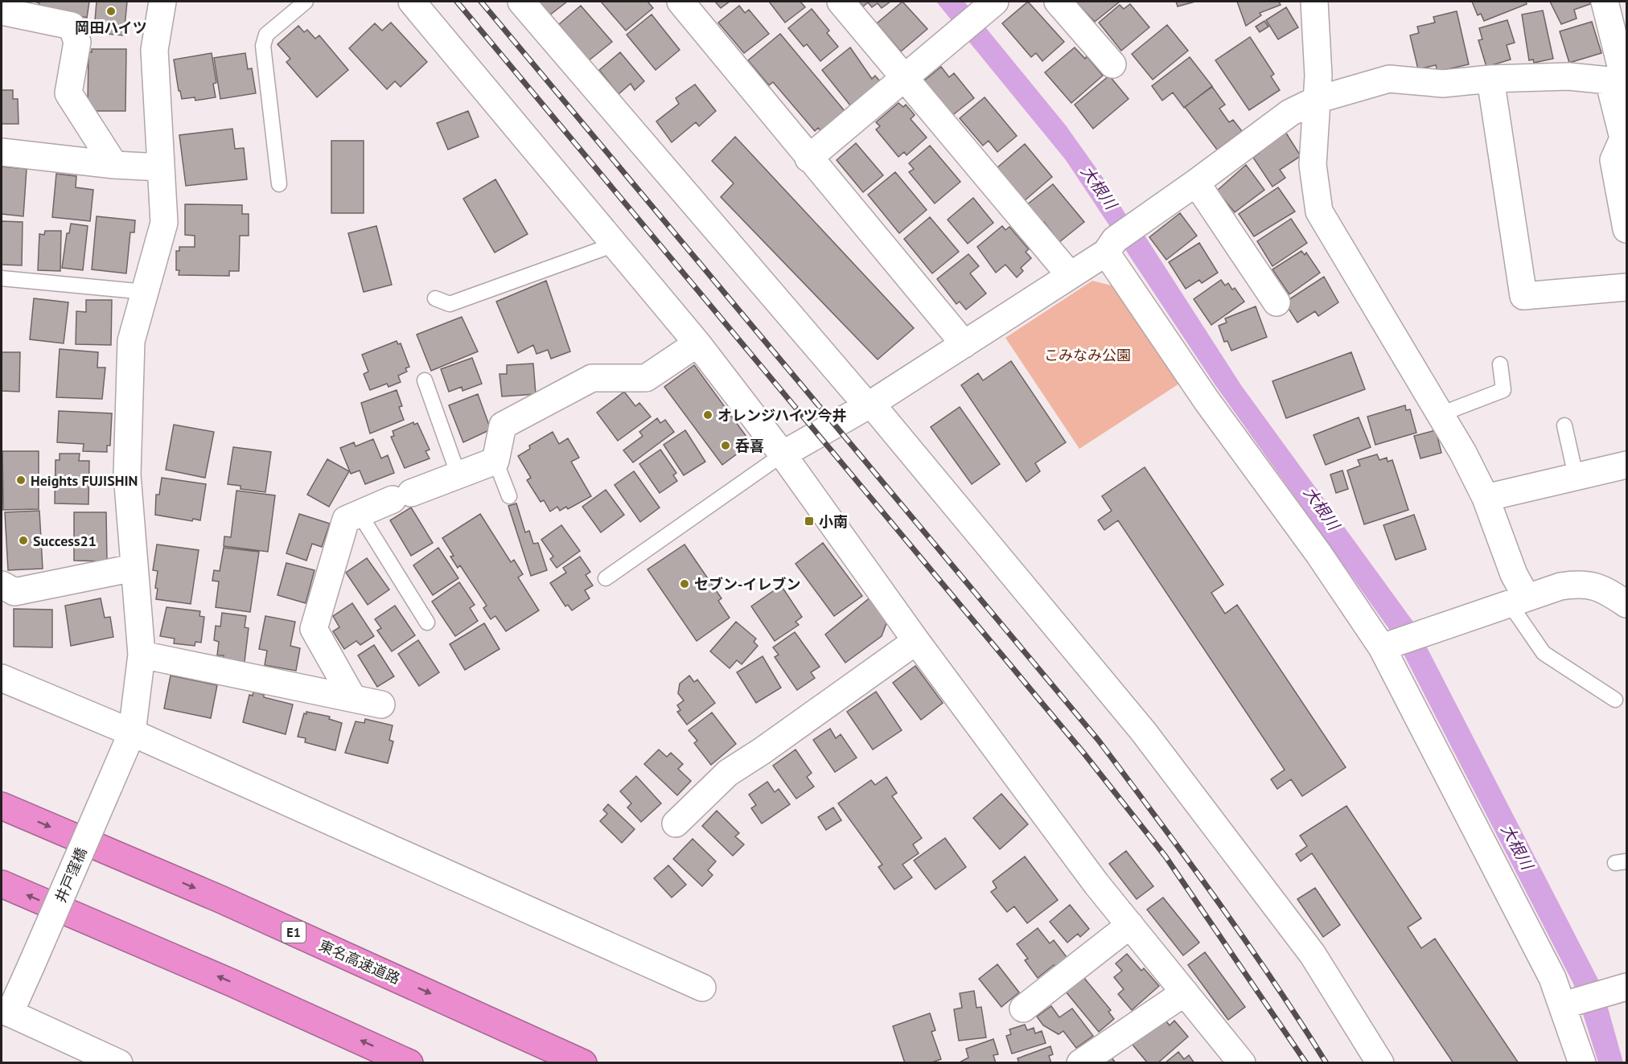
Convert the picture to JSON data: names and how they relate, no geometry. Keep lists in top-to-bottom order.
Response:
{
  "streets": {
    "highway": ["E1", "東名高速道路"],
    "street": ["井戸窪橋"]
  },
  "water": ["大根川"],
  "parks": ["こみなみ公園"],
  "places": {
    "other": [
      "岡田ハイツ",
      "オレンジハイツ今井",
      "呑喜",
      "Heights FUJISHIN",
      "Success21",
      "セブン-イレブン"
    ],
    "transit": ["小南"]
  }
}
